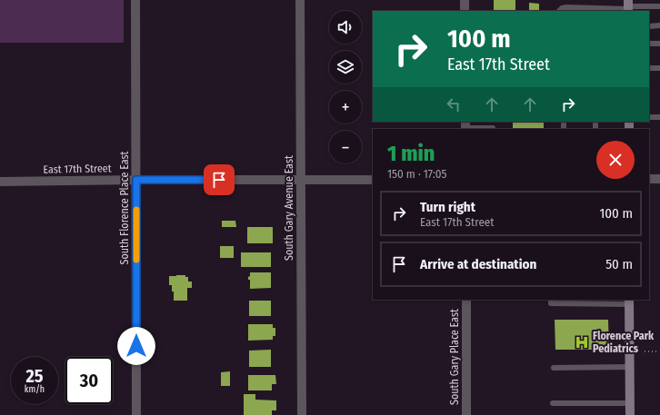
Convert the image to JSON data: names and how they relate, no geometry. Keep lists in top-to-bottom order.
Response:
{
  "streets": {
    "street": [
      "East 17th Street",
      "South Florence Place East",
      "South Gary Avenue East",
      "South Gary Place East"
    ]
  },
  "crossings": [
    ["East 17th Street", "South Florence Place East"],
    ["East 17th Street", "South Gary Avenue East"]
  ],
  "places": {
    "hospital": ["Florence Park Pediatrics"]
  },
  "page": {
    "map_buttons": ["+", "−"],
    "turn": ["100 m", "East 17th Street"],
    "heading": ["1 min", "150 m · 17:05"],
    "list": [
      {
        "name": "Turn right",
        "note": "East 17th Street",
        "value": "100 m"
      },
      {
        "name": "Arrive at destination",
        "value": "50 m"
      }
    ],
    "speed": "25 km/h",
    "limit": "30"
  }
}
